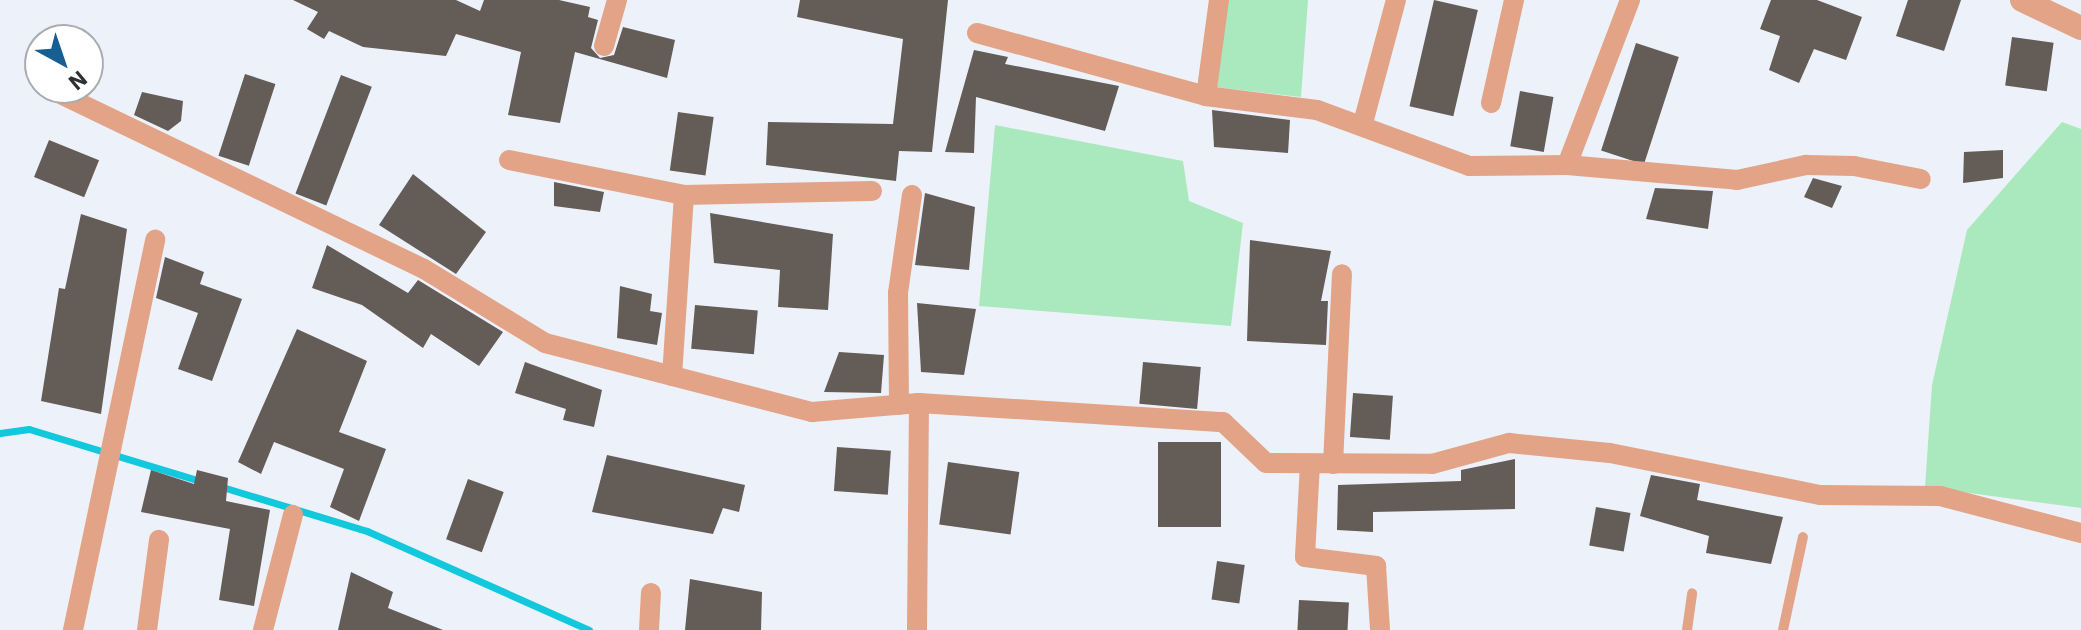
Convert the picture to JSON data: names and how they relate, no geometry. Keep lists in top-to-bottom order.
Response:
{
  "north": "bottom right"
}
